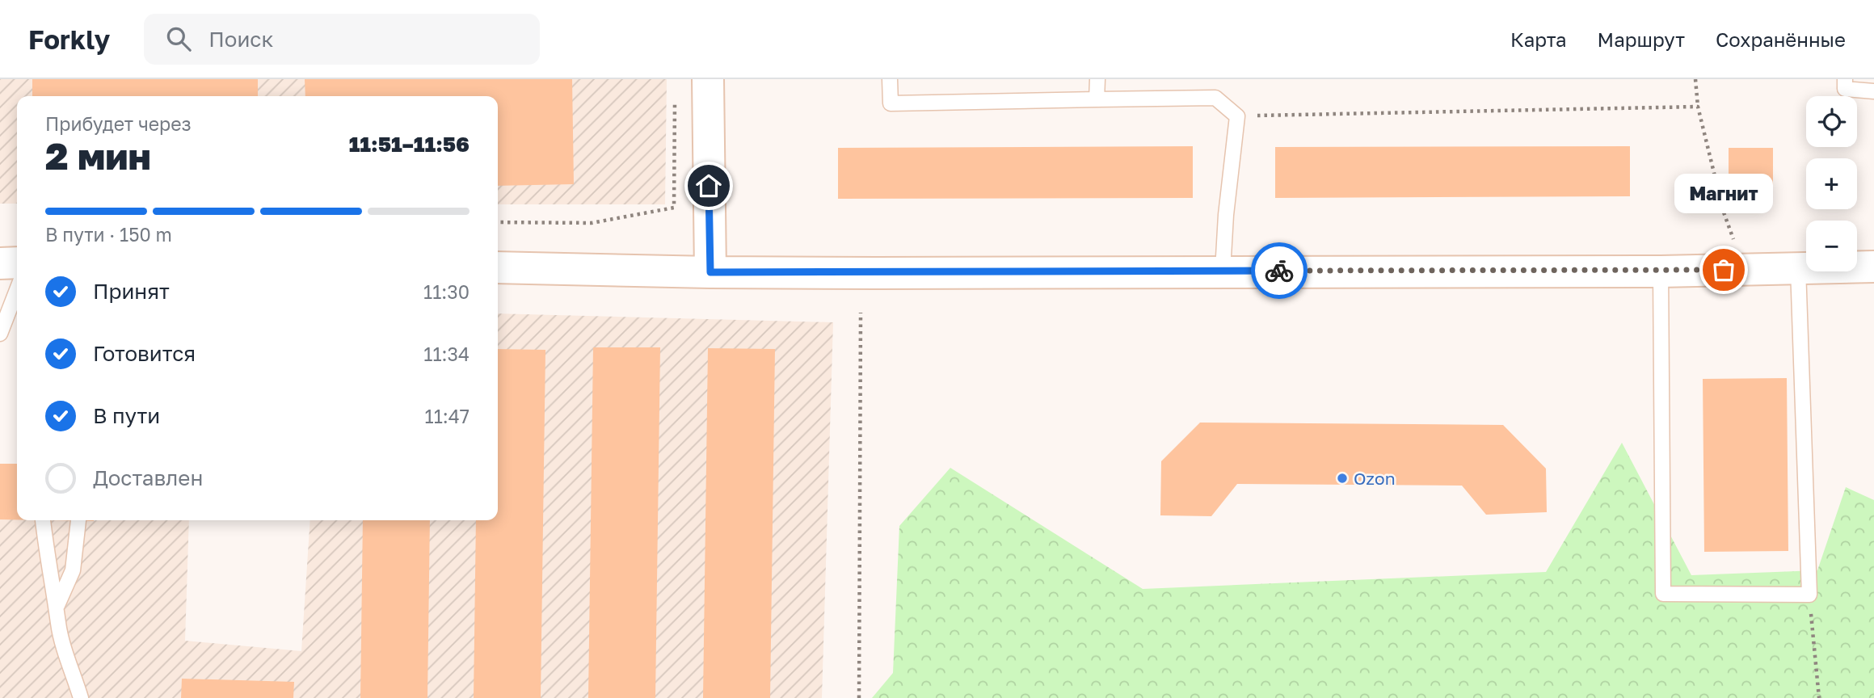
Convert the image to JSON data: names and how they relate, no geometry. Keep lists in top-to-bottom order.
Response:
{
  "places": ["Магнит", "Ozon"],
  "page": {
    "header": "Forkly",
    "search": "Поиск",
    "nav": ["Карта", "Маршрут", "Сохранённые"],
    "map_buttons": ["+", "−"],
    "heading": ["2 мин", "Прибудет через", "11:51–11:56"],
    "bubble": "Магнит",
    "bar": "В пути · 150 m",
    "list": [
      ["Принят", "11:30"],
      ["Готовится", "11:34"],
      ["В пути", "11:47"],
      "Доставлен"
    ]
  }
}
